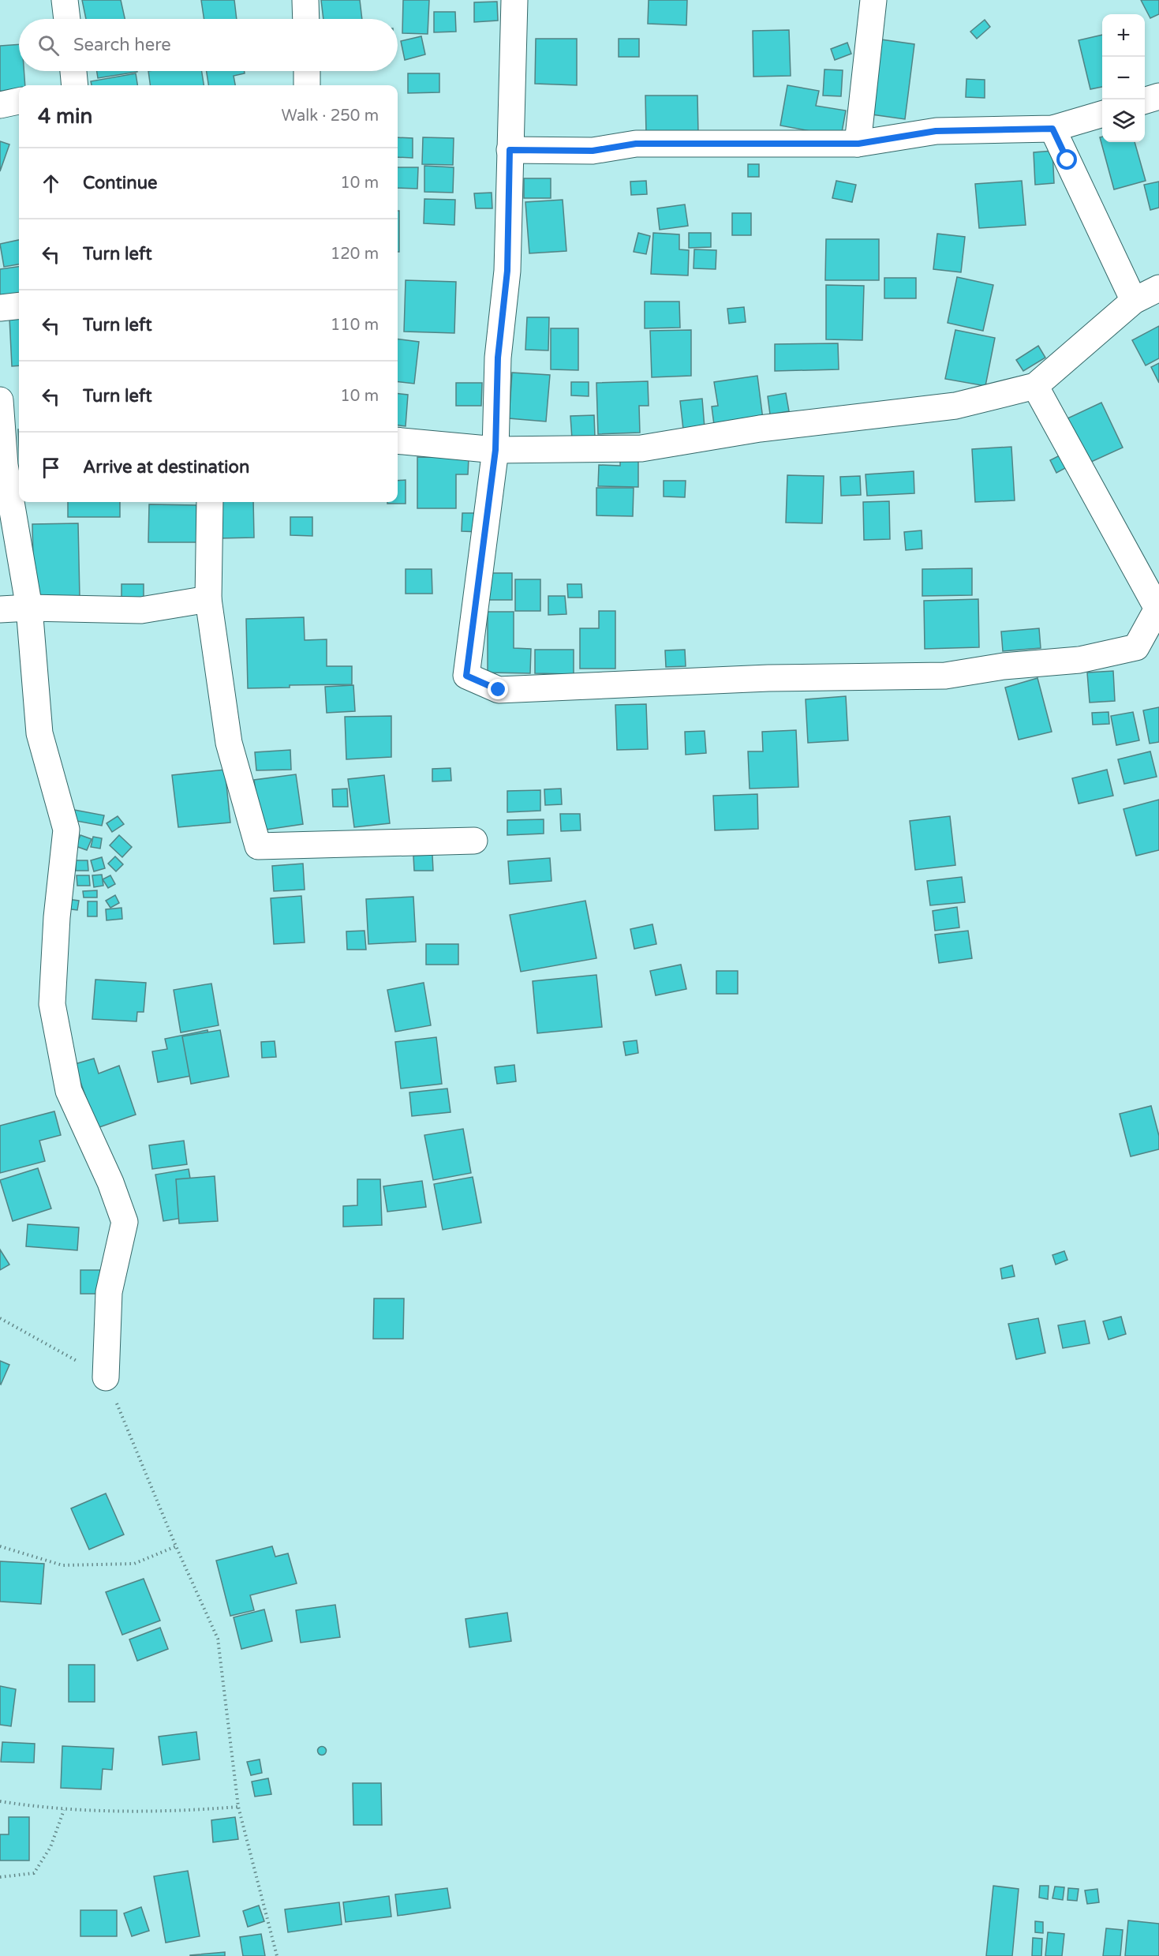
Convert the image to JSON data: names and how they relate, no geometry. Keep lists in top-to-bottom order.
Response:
{
  "page": {
    "map_buttons": ["+", "−"],
    "search": "Search here",
    "heading": ["4 min", "Walk · 250 m"],
    "list": [
      ["Continue", "10 m"],
      ["Turn left", "120 m"],
      ["Turn left", "110 m"],
      ["Turn left", "10 m"],
      "Arrive at destination"
    ]
  }
}
